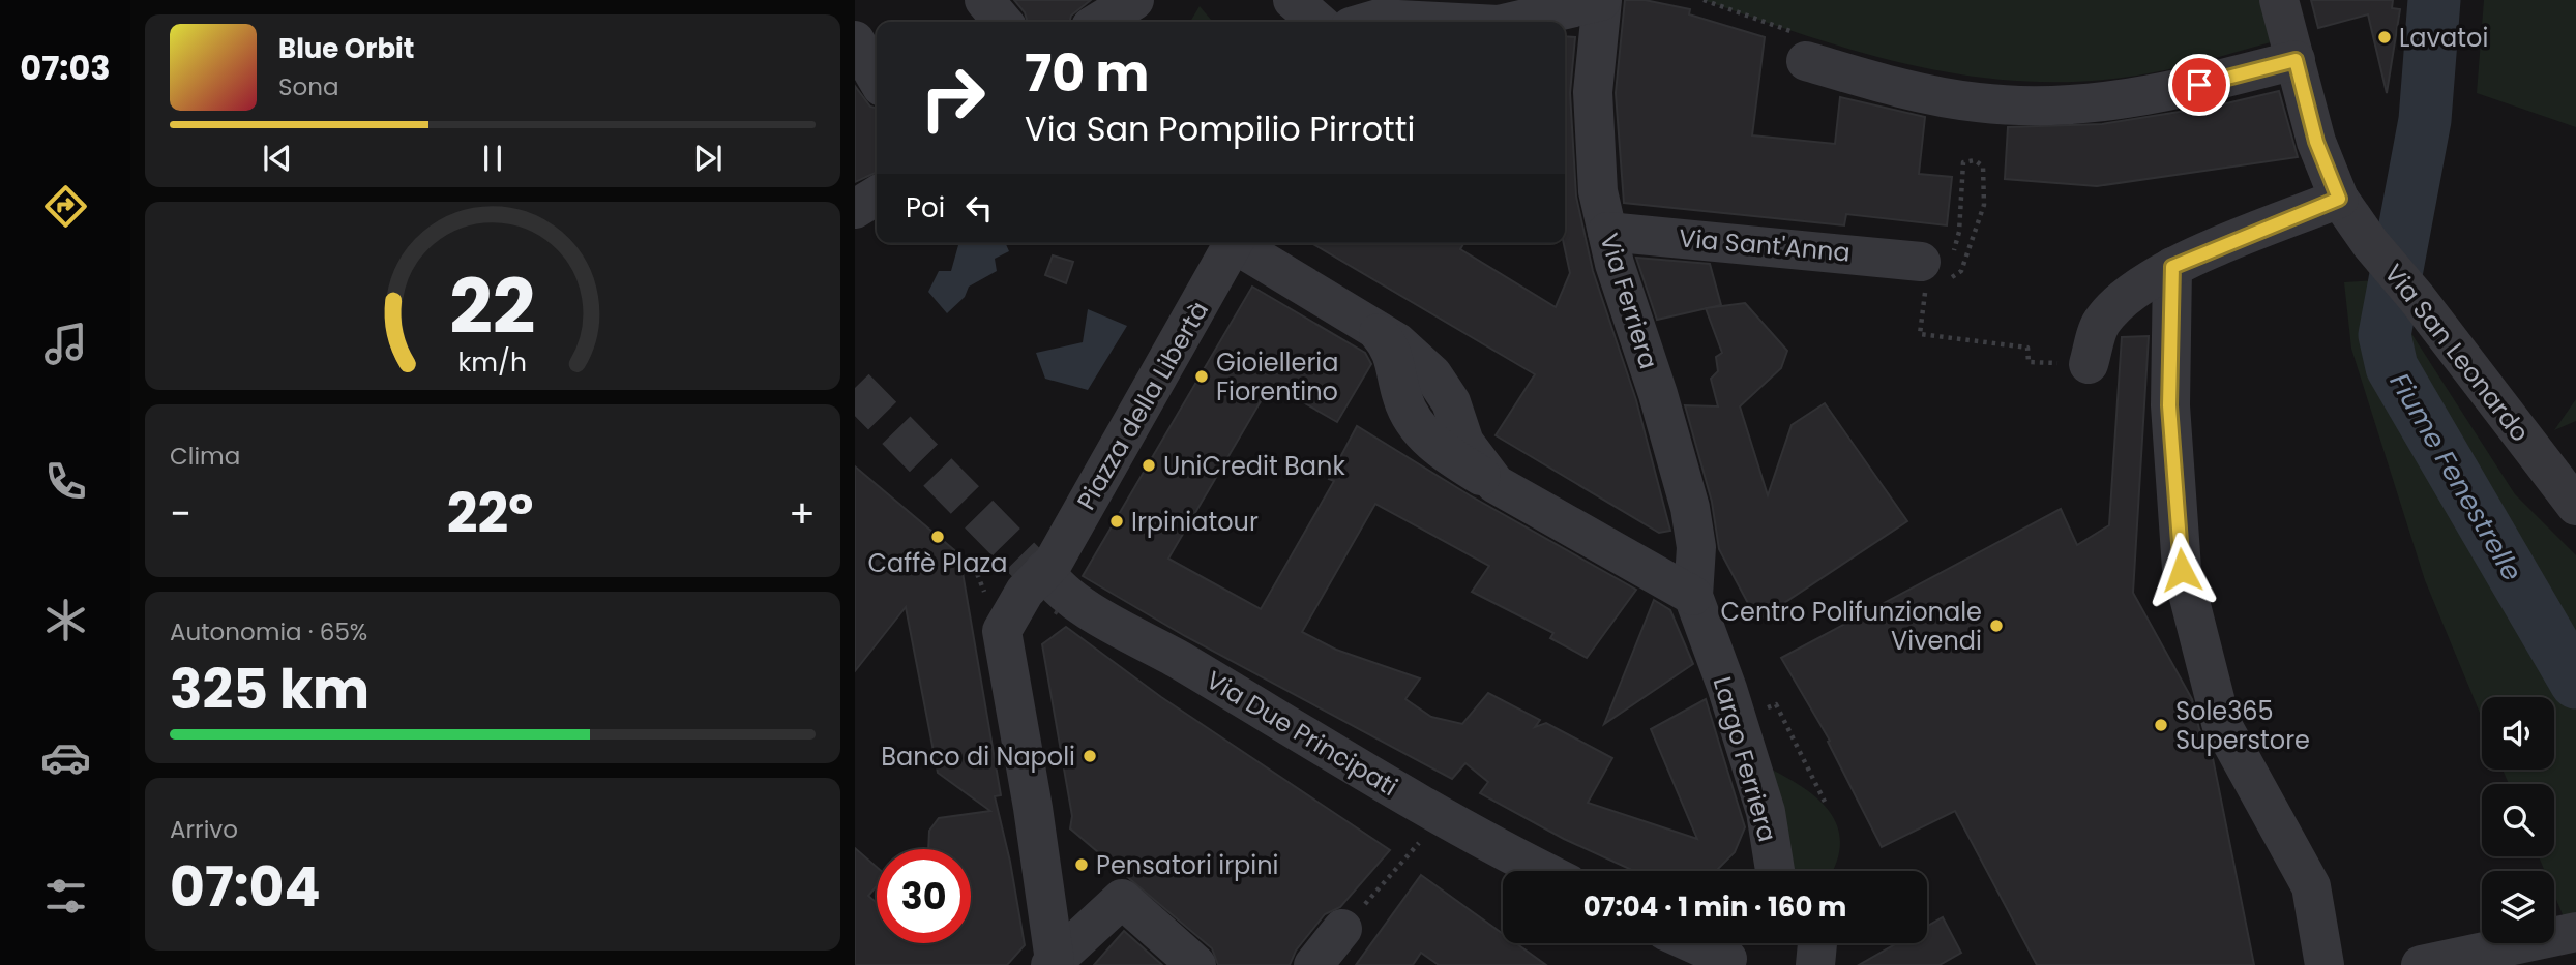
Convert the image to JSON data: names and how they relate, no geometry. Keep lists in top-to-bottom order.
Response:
{
  "streets": {
    "street": [
      "Via Sant'Anna",
      "Via Ferriera",
      "Via San Leonardo",
      "Piazza della Libertà",
      "Via Due Principati",
      "Largo Ferriera"
    ]
  },
  "crossings": [
    ["Via Sant'Anna", "Via Ferriera"],
    ["Via Ferriera", "Largo Ferriera"],
    ["Piazza della Libertà", "Via Due Principati"]
  ],
  "water": ["Fiume Fenestrelle"],
  "places": [
    "Lavatoi",
    "Gioielleria Fiorentino",
    "UniCredit Bank",
    "Irpiniatour",
    "Caffè Plaza",
    "Centro Polifunzionale Vivendi",
    "Sole365 Superstore",
    "Banco di Napoli",
    "Pensatori irpini"
  ],
  "page": {
    "tabs": "07:03",
    "turn": ["70 m", "Via San Pompilio Pirrotti"],
    "song": ["Blue Orbit", "Sona"],
    "then": "Poi",
    "tile": [
      "Clima",
      ["Autonomia · 65%", "325 km"],
      ["Arrivo", "07:04"]
    ],
    "heat": ["−", "22°", "+"],
    "limit": "30",
    "trip": "07:04 · 1 min · 160 m",
    "gauge": ["22", "km/h"]
  }
}
